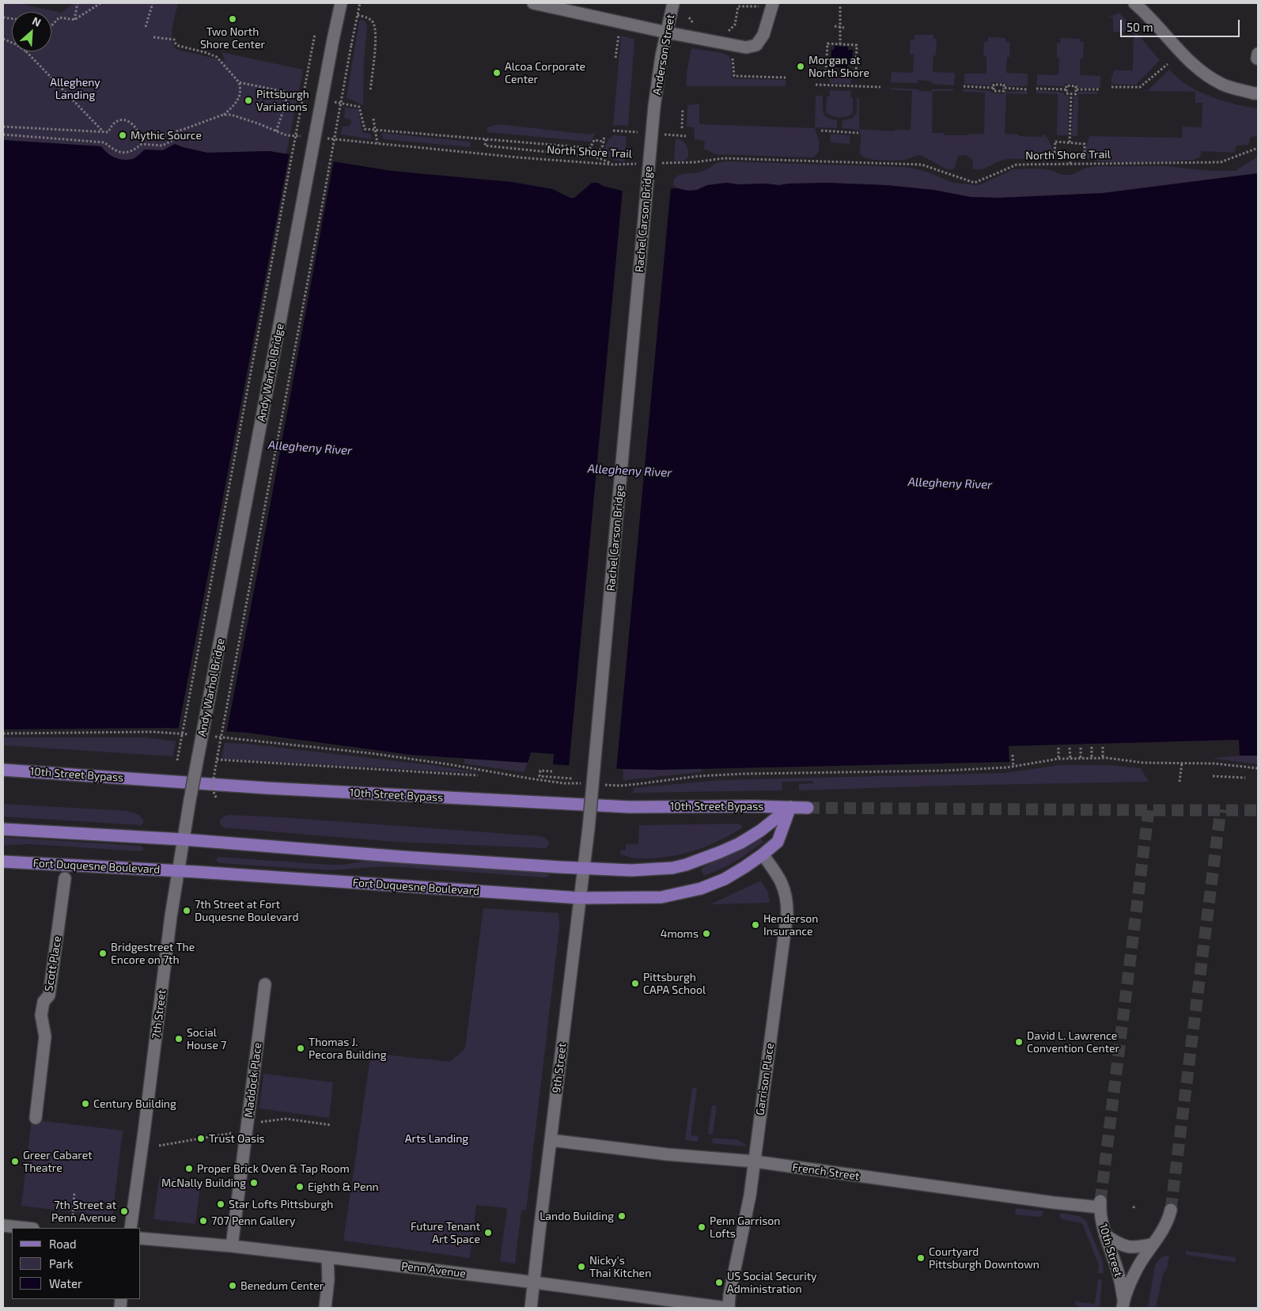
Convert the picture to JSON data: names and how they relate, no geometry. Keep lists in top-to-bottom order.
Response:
{
  "streets": {
    "main road": ["10th Street Bypass", "Fort Duquesne Boulevard"],
    "street": [
      "Anderson Street",
      "Rachel Carson Bridge",
      "Andy Warhol Bridge",
      "Scott Place",
      "7th Street",
      "9th Street",
      "Garrison Place",
      "Maddock Place",
      "French Street",
      "10th Street",
      "Penn Avenue"
    ],
    "path": ["North Shore Trail"]
  },
  "crossings": [
    ["Anderson Street", "Rachel Carson Bridge"],
    ["Rachel Carson Bridge", "9th Street"],
    ["Andy Warhol Bridge", "7th Street"],
    ["10th Street Bypass", "Fort Duquesne Boulevard"],
    ["Fort Duquesne Boulevard", "7th Street"],
    ["Fort Duquesne Boulevard", "9th Street"],
    ["Fort Duquesne Boulevard", "Garrison Place"],
    ["9th Street", "French Street"],
    ["9th Street", "Penn Avenue"],
    ["Garrison Place", "French Street"],
    ["Garrison Place", "Penn Avenue"],
    ["Maddock Place", "Penn Avenue"],
    ["French Street", "10th Street"]
  ],
  "water": ["Allegheny River"],
  "parks": ["Allegheny Landing", "Arts Landing"],
  "places": [
    "Two North Shore Center",
    "Morgan at North Shore",
    "Alcoa Corporate Center",
    "Pittsburgh Variations",
    "Mythic Source",
    "7th Street at Fort Duquesne Boulevard",
    "Henderson Insurance",
    "4moms",
    "Bridgestreet The Encore on 7th",
    "Pittsburgh CAPA School",
    "Social House 7",
    "David L. Lawrence Convention Center",
    "Thomas J. Pecora Building",
    "Century Building",
    "Trust Oasis",
    "Greer Cabaret Theatre",
    "Proper Brick Oven & Tap Room",
    "McNally Building",
    "Eighth & Penn",
    "Star Lofts Pittsburgh",
    "7th Street at Penn Avenue",
    "Lando Building",
    "707 Penn Gallery",
    "Penn Garrison Lofts",
    "Future Tenant Art Space",
    "Courtyard Pittsburgh Downtown",
    "Nicky's Thai Kitchen",
    "US Social Security Administration",
    "Benedum Center"
  ],
  "legend": ["Road", "Park", "Water"],
  "scale_bar": "50 m",
  "north": "top right"
}
